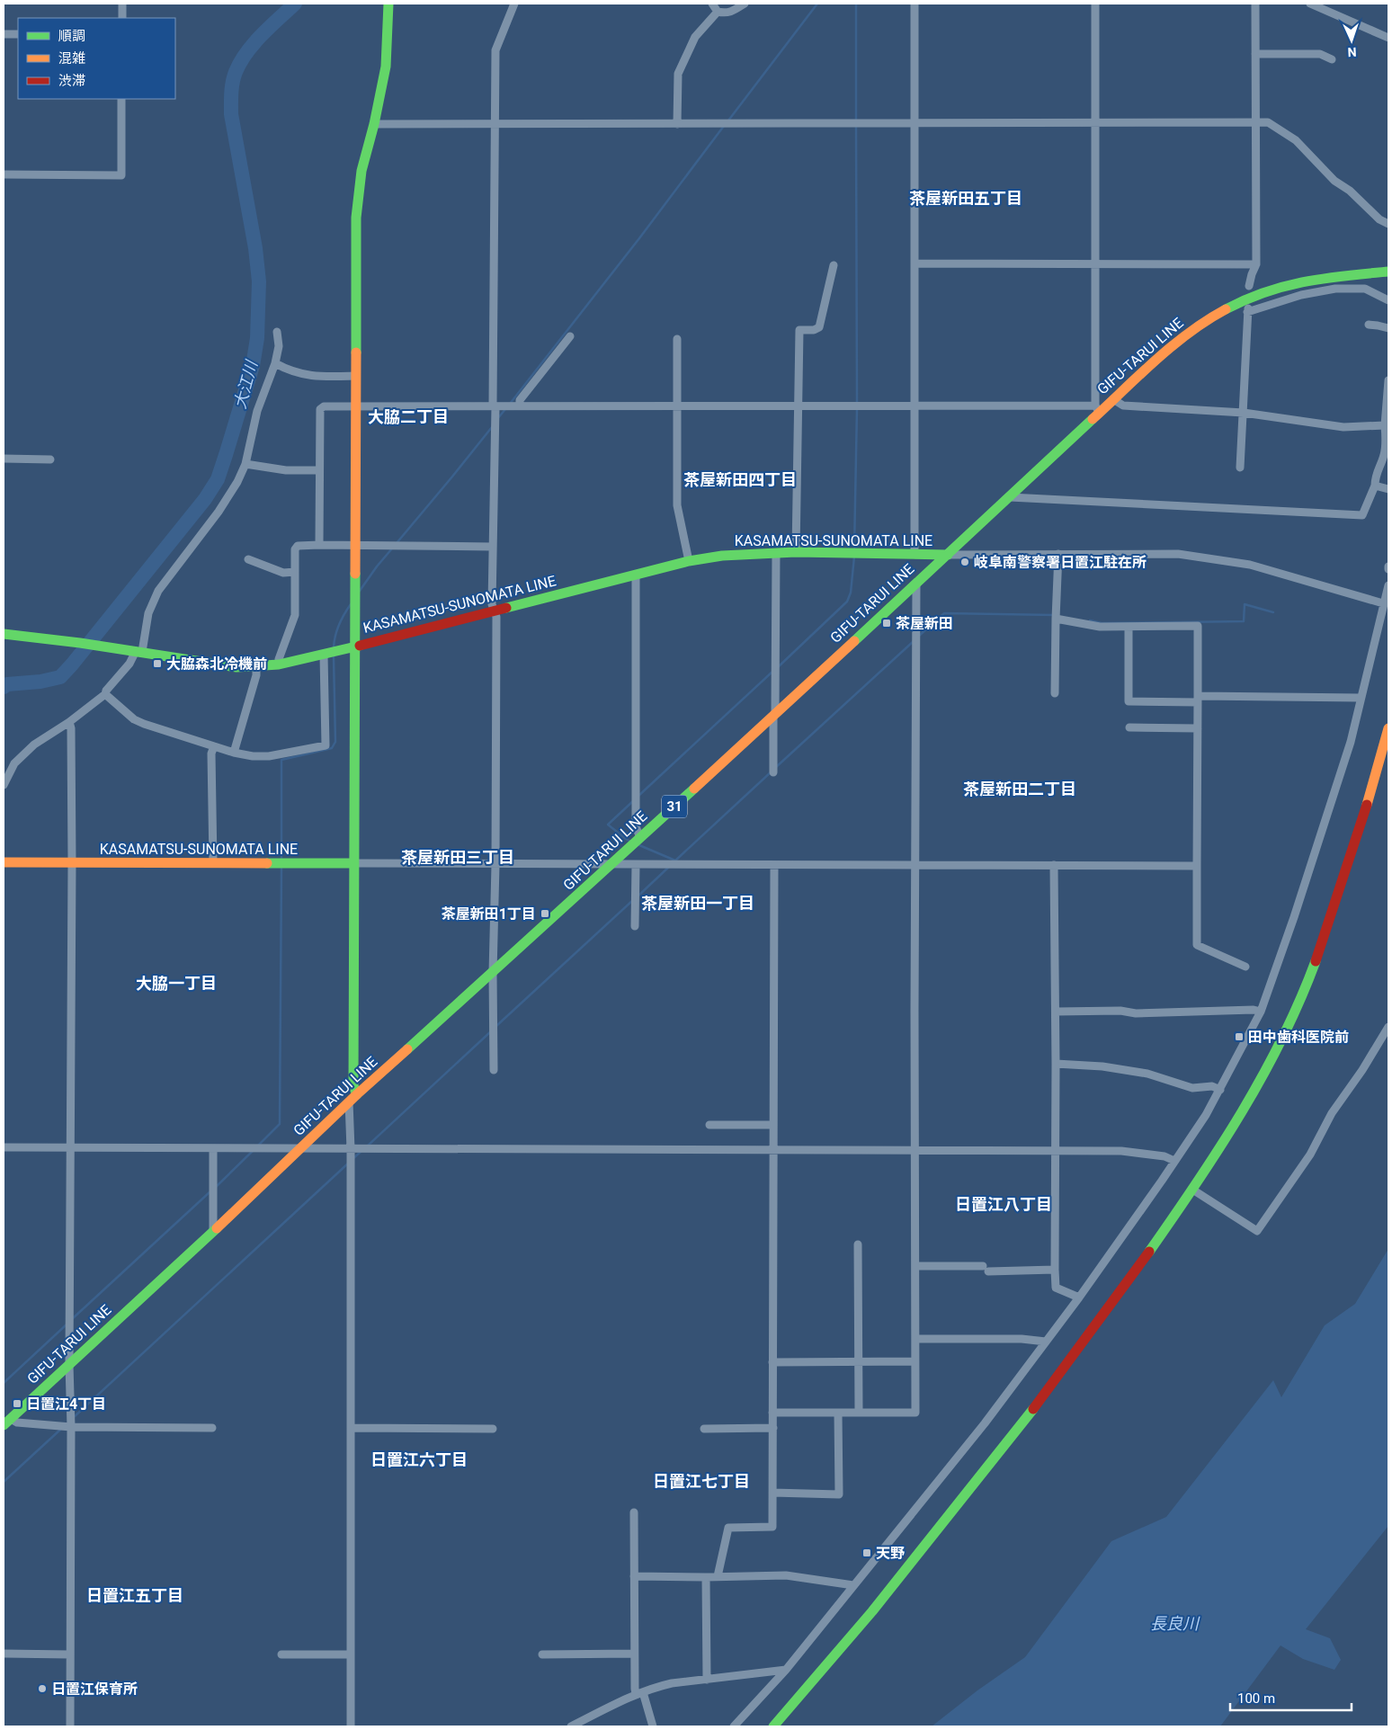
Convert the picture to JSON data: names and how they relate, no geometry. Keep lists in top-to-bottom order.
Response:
{
  "streets": {
    "main road": ["GIFU-TARUI LINE", "KASAMATSU-SUNOMATA LINE", "31"]
  },
  "crossings": [
    ["GIFU-TARUI LINE", "KASAMATSU-SUNOMATA LINE"]
  ],
  "districts": [
    "茶屋新田五丁目",
    "大脇二丁目",
    "茶屋新田四丁目",
    "茶屋新田二丁目",
    "茶屋新田三丁目",
    "茶屋新田一丁目",
    "大脇一丁目",
    "日置江八丁目",
    "日置江六丁目",
    "日置江七丁目",
    "日置江五丁目"
  ],
  "water": ["大江川", "長良川"],
  "places": {
    "other": ["岐阜南警察署日置江駐在所", "日置江保育所"],
    "transit": [
      "茶屋新田",
      "大脇森北冷機前",
      "茶屋新田1丁目",
      "田中歯科医院前",
      "日置江4丁目",
      "天野"
    ]
  },
  "legend": ["順調", "混雑", "渋滞"],
  "scale_bar": "100 m",
  "north": "bottom"
}
